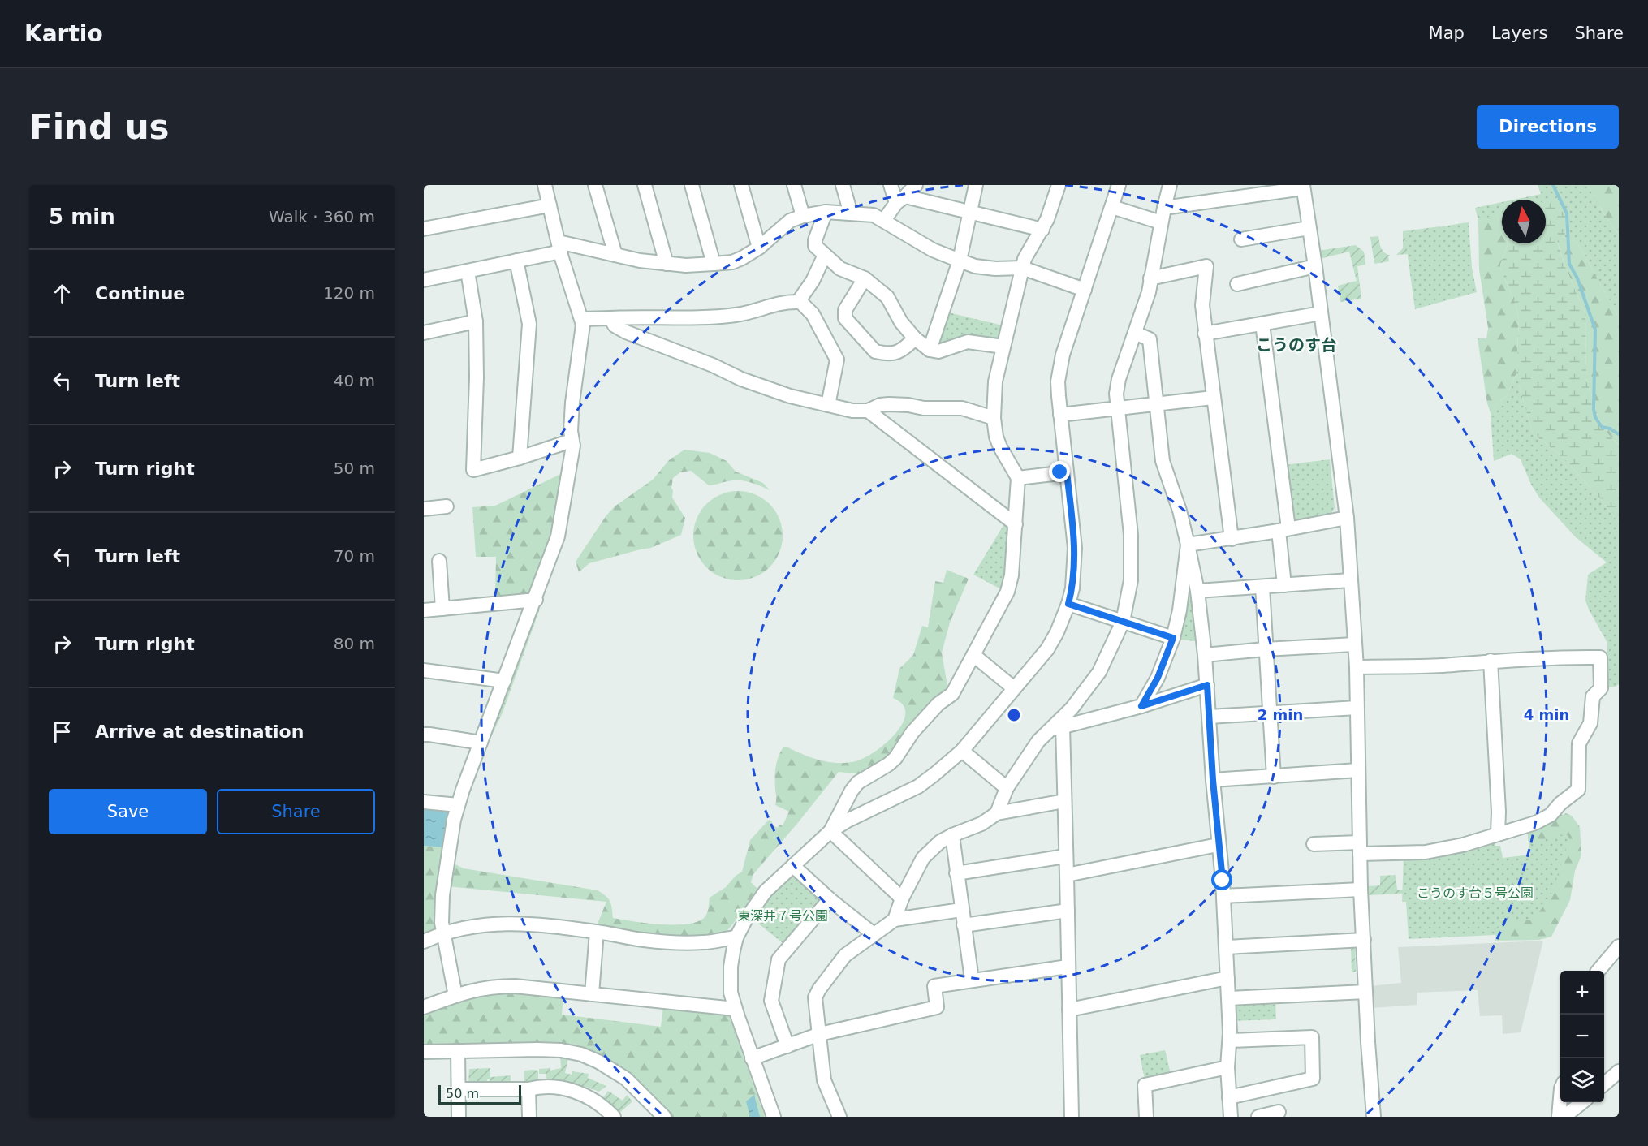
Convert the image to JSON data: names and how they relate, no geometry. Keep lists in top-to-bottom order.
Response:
{
  "districts": ["こうのす台"],
  "parks": ["こうのす台５号公園", "東深井７号公園"],
  "scale_bar": "50 m",
  "north": "top",
  "page": {
    "header": "Kartio",
    "nav": ["Map", "Layers", "Share"],
    "buttons": [
      "Directions",
      ["Save", "Share"]
    ],
    "title": "Find us",
    "heading": ["5 min", "Walk · 360 m"],
    "list": [
      ["Continue", "120 m"],
      ["Turn left", "40 m"],
      ["Turn right", "50 m"],
      ["Turn left", "70 m"],
      ["Turn right", "80 m"],
      "Arrive at destination"
    ],
    "map_buttons": ["+", "−"],
    "scale": "50 m"
  },
  "rings": ["2 min", "4 min"]
}
